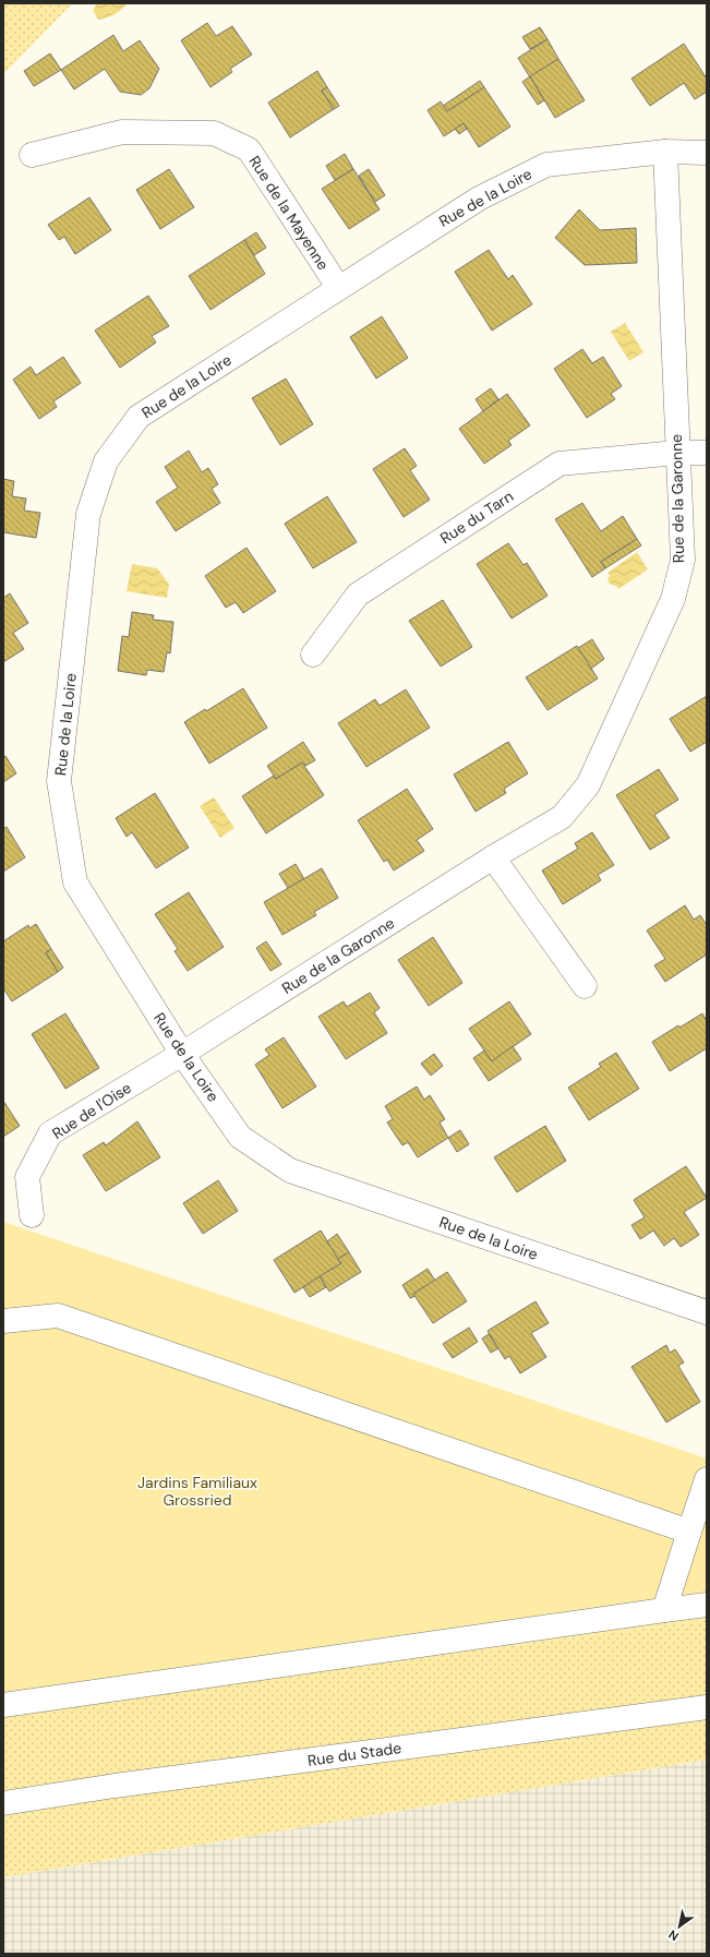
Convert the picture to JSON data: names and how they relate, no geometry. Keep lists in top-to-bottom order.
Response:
{
  "streets": {
    "street": [
      "Rue de la Loire",
      "Rue de la Mayenne",
      "Rue de la Garonne",
      "Rue du Tarn",
      "Rue de l'Oise",
      "Rue du Stade"
    ]
  },
  "crossings": [
    ["Rue de la Loire", "Rue de la Mayenne"],
    ["Rue de la Loire", "Rue de la Garonne"],
    ["Rue de la Loire", "Rue de l'Oise"],
    ["Rue de la Garonne", "Rue du Tarn"],
    ["Rue de la Garonne", "Rue de l'Oise"]
  ],
  "parks": ["Jardins Familiaux Grossried"],
  "north": "bottom left"
}
